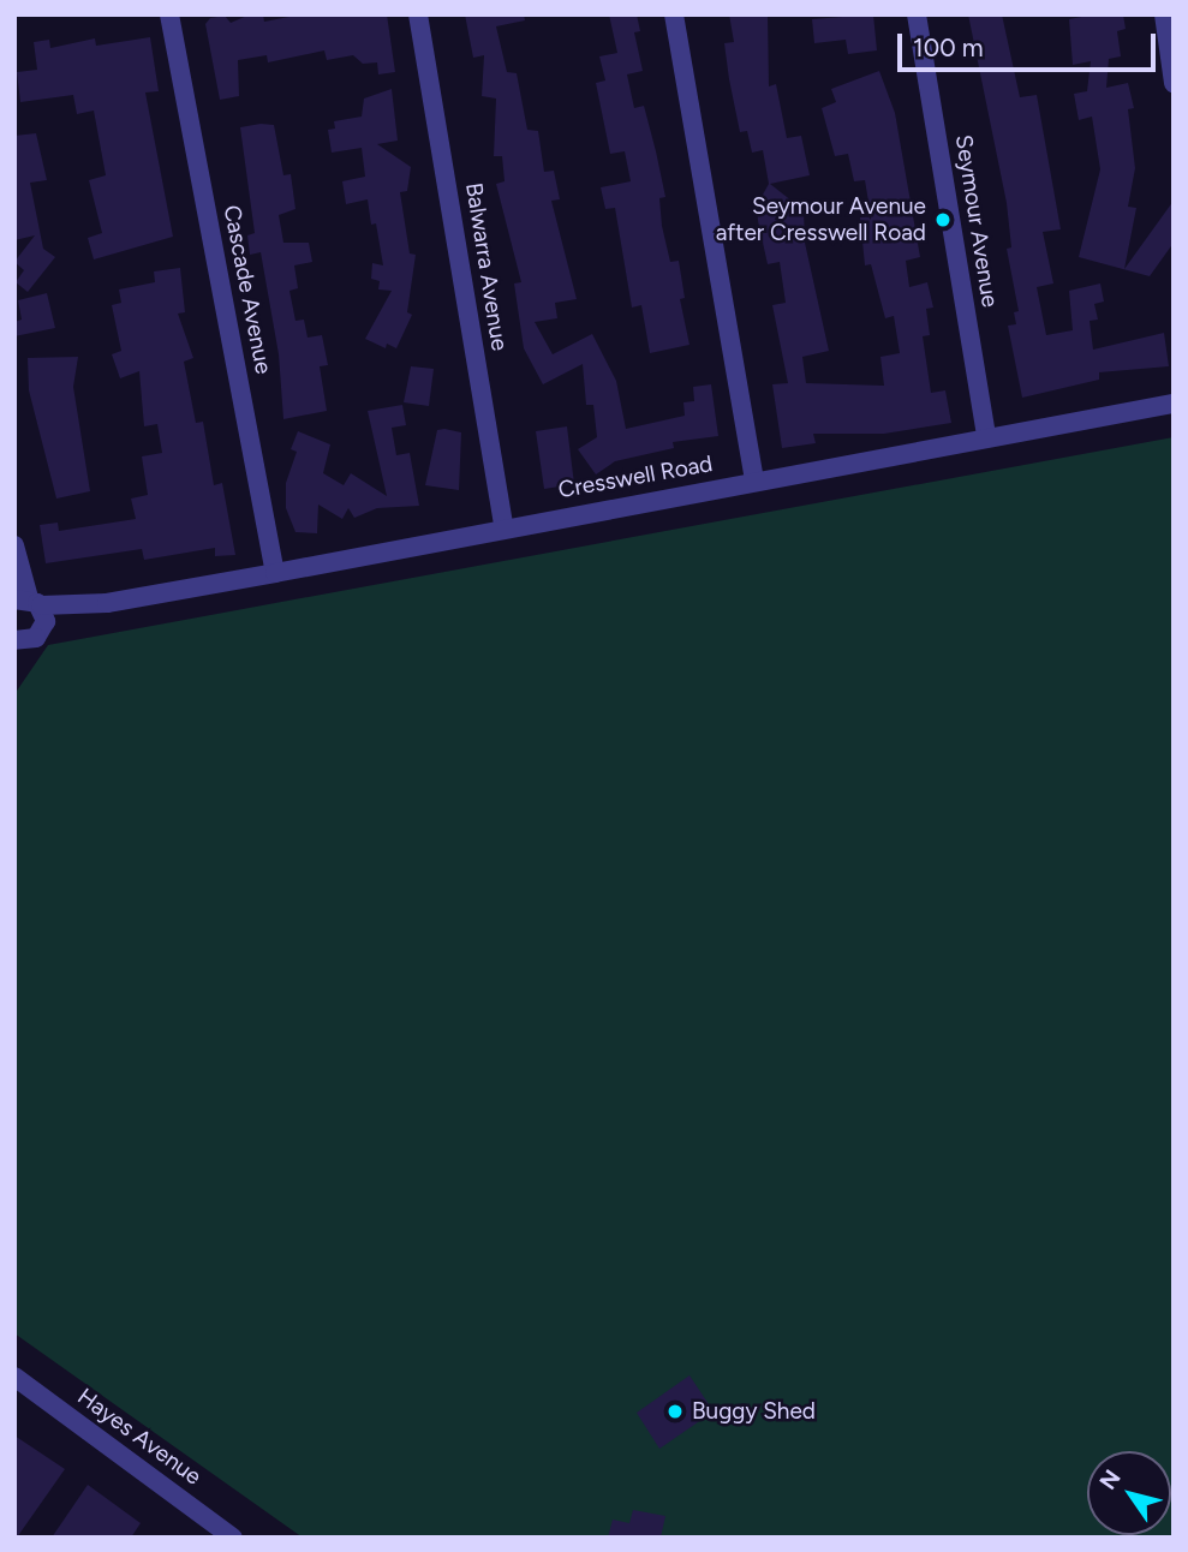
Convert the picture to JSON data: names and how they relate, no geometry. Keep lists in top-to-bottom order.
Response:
{
  "streets": {
    "street": [
      "Seymour Avenue",
      "Balwarra Avenue",
      "Cascade Avenue",
      "Cresswell Road",
      "Hayes Avenue"
    ]
  },
  "crossings": [
    ["Seymour Avenue", "Cresswell Road"],
    ["Balwarra Avenue", "Cresswell Road"],
    ["Cascade Avenue", "Cresswell Road"]
  ],
  "places": ["Seymour Avenue after Cresswell Road", "Buggy Shed"],
  "scale_bar": "100 m",
  "north": "top left"
}
